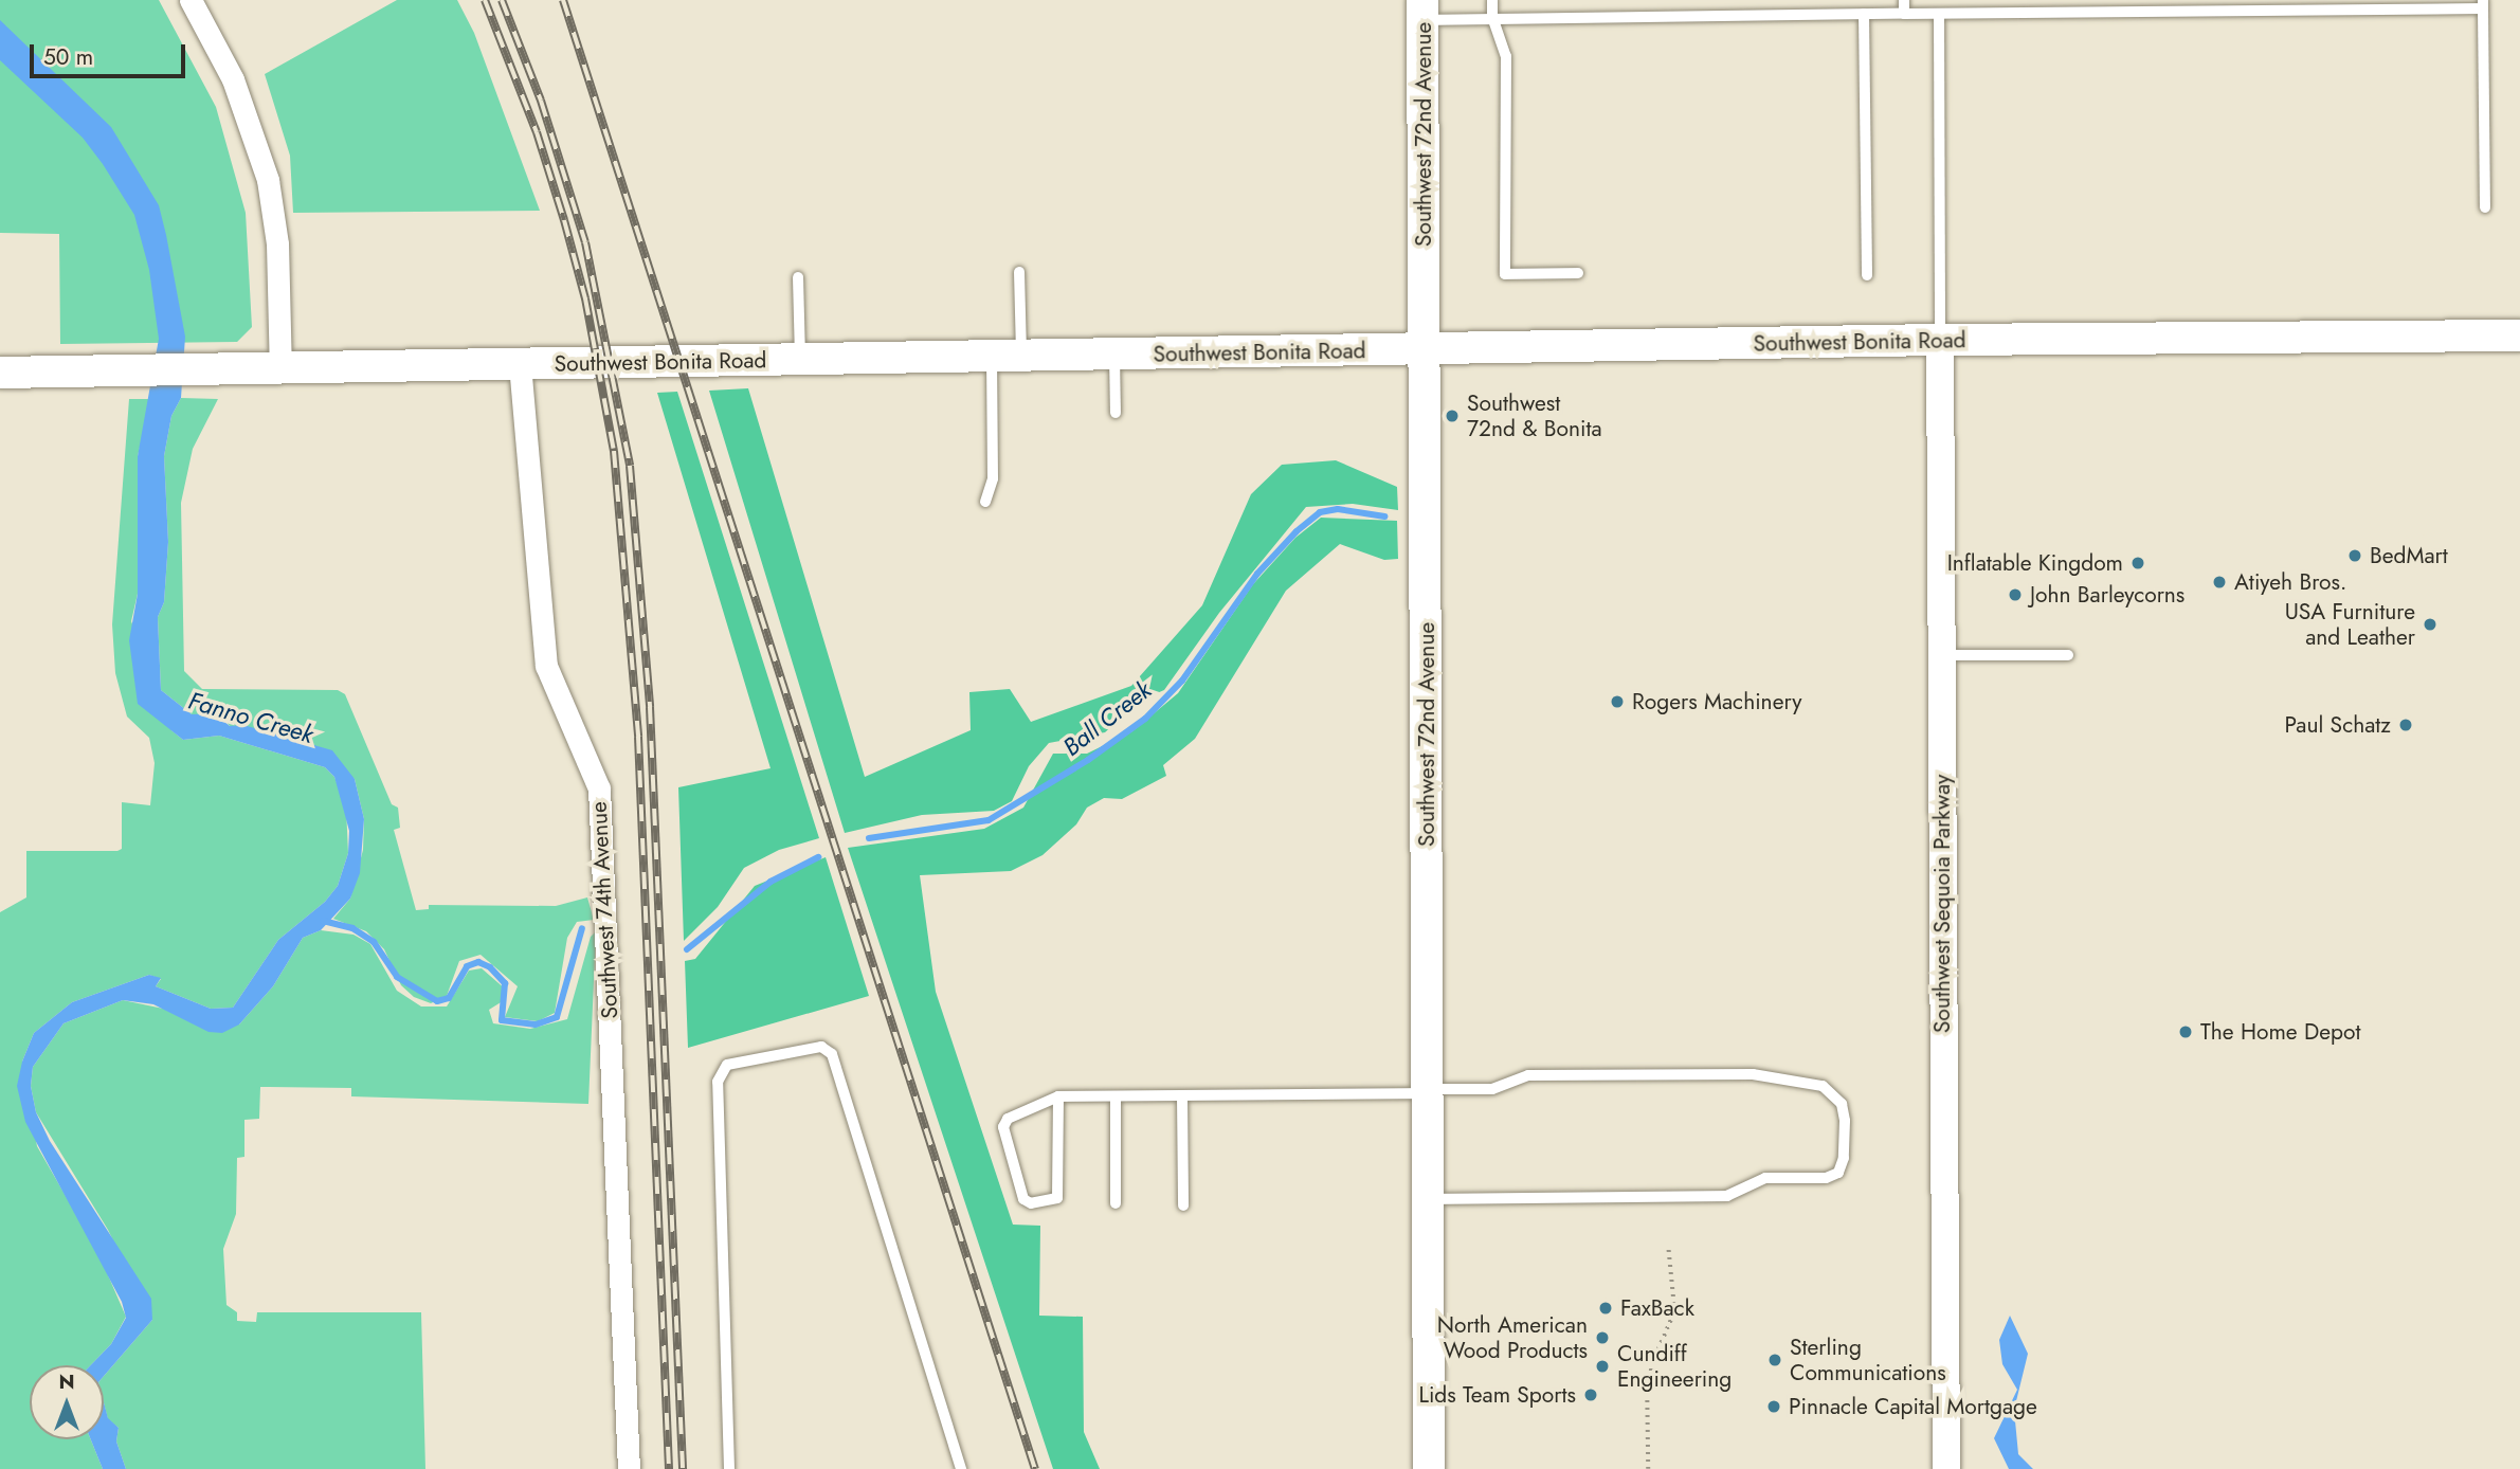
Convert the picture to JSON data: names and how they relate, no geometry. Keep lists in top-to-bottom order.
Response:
{
  "streets": {
    "main road": ["Southwest 72nd Avenue", "Southwest Bonita Road"],
    "street": ["Southwest Sequoia Parkway", "Southwest 74th Avenue"]
  },
  "crossings": [
    ["Southwest 72nd Avenue", "Southwest Bonita Road"],
    ["Southwest Bonita Road", "Southwest Sequoia Parkway"],
    ["Southwest Bonita Road", "Southwest 74th Avenue"]
  ],
  "water": ["Fanno Creek", "Ball Creek"],
  "places": [
    "Southwest 72nd & Bonita",
    "BedMart",
    "Inflatable Kingdom",
    "Atiyeh Bros.",
    "John Barleycorns",
    "USA Furniture and Leather",
    "Rogers Machinery",
    "Paul Schatz",
    "The Home Depot",
    "FaxBack",
    "North American Wood Products",
    "Sterling Communications",
    "Cundiff Engineering",
    "Lids Team Sports",
    "Pinnacle Capital Mortgage"
  ],
  "scale_bar": "50 m",
  "north": "top"
}
